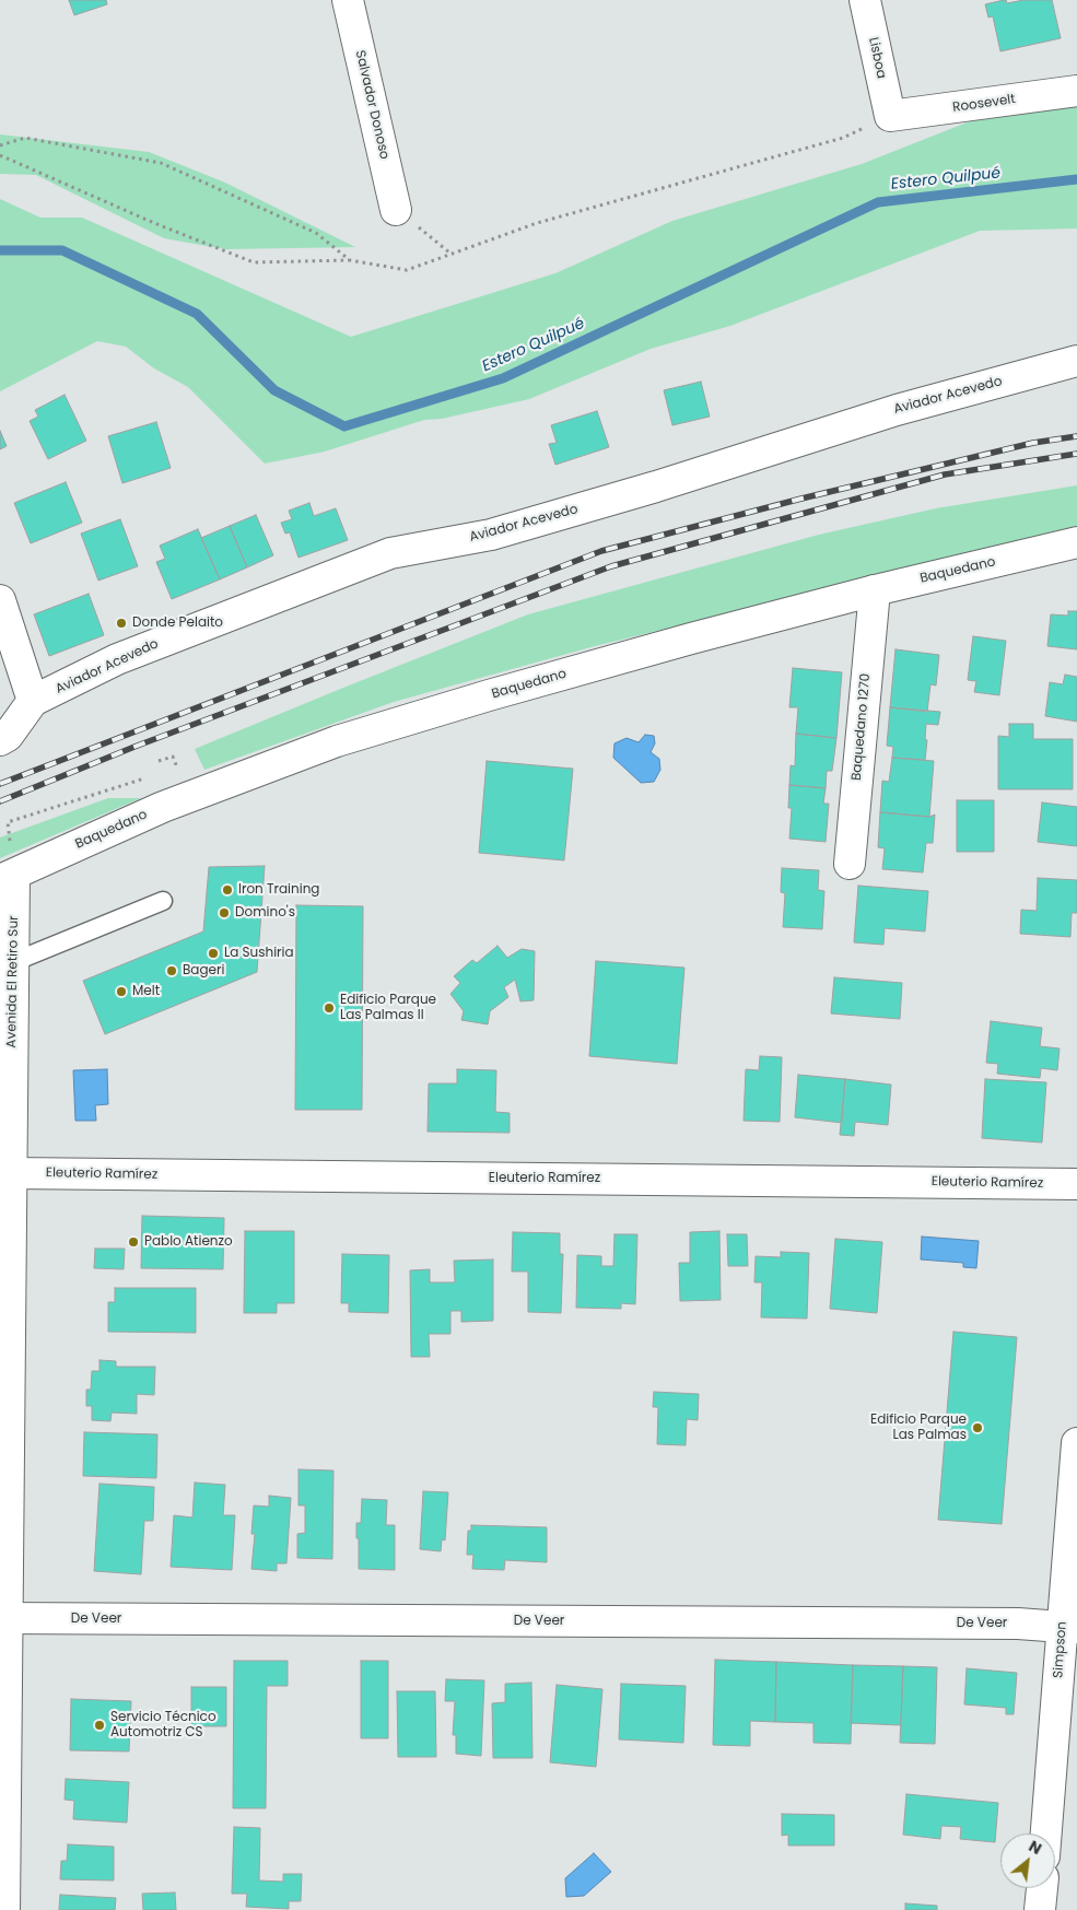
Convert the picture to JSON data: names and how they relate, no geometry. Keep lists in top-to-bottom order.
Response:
{
  "streets": {
    "street": [
      "Lisboa",
      "Roosevelt",
      "Salvador Donoso",
      "Aviador Acevedo",
      "Baquedano",
      "Baquedano 1270",
      "Avenida El Retiro Sur",
      "Eleuterio Ramírez",
      "De Veer",
      "Simpson"
    ]
  },
  "crossings": [
    ["Lisboa", "Roosevelt"],
    ["Baquedano", "Baquedano 1270"],
    ["Baquedano", "Avenida El Retiro Sur"],
    ["Avenida El Retiro Sur", "Eleuterio Ramírez"],
    ["Avenida El Retiro Sur", "De Veer"],
    ["De Veer", "Simpson"]
  ],
  "water": ["Estero Quilpué"],
  "places": [
    "Donde Pelaito",
    "Iron Training",
    "Domino's",
    "La Sushiria",
    "Bageri",
    "Melt",
    "Edificio Parque Las Palmas II",
    "Pablo Atienzo",
    "Edificio Parque Las Palmas",
    "Servicio Técnico Automotriz CS"
  ],
  "north": "top right"
}
